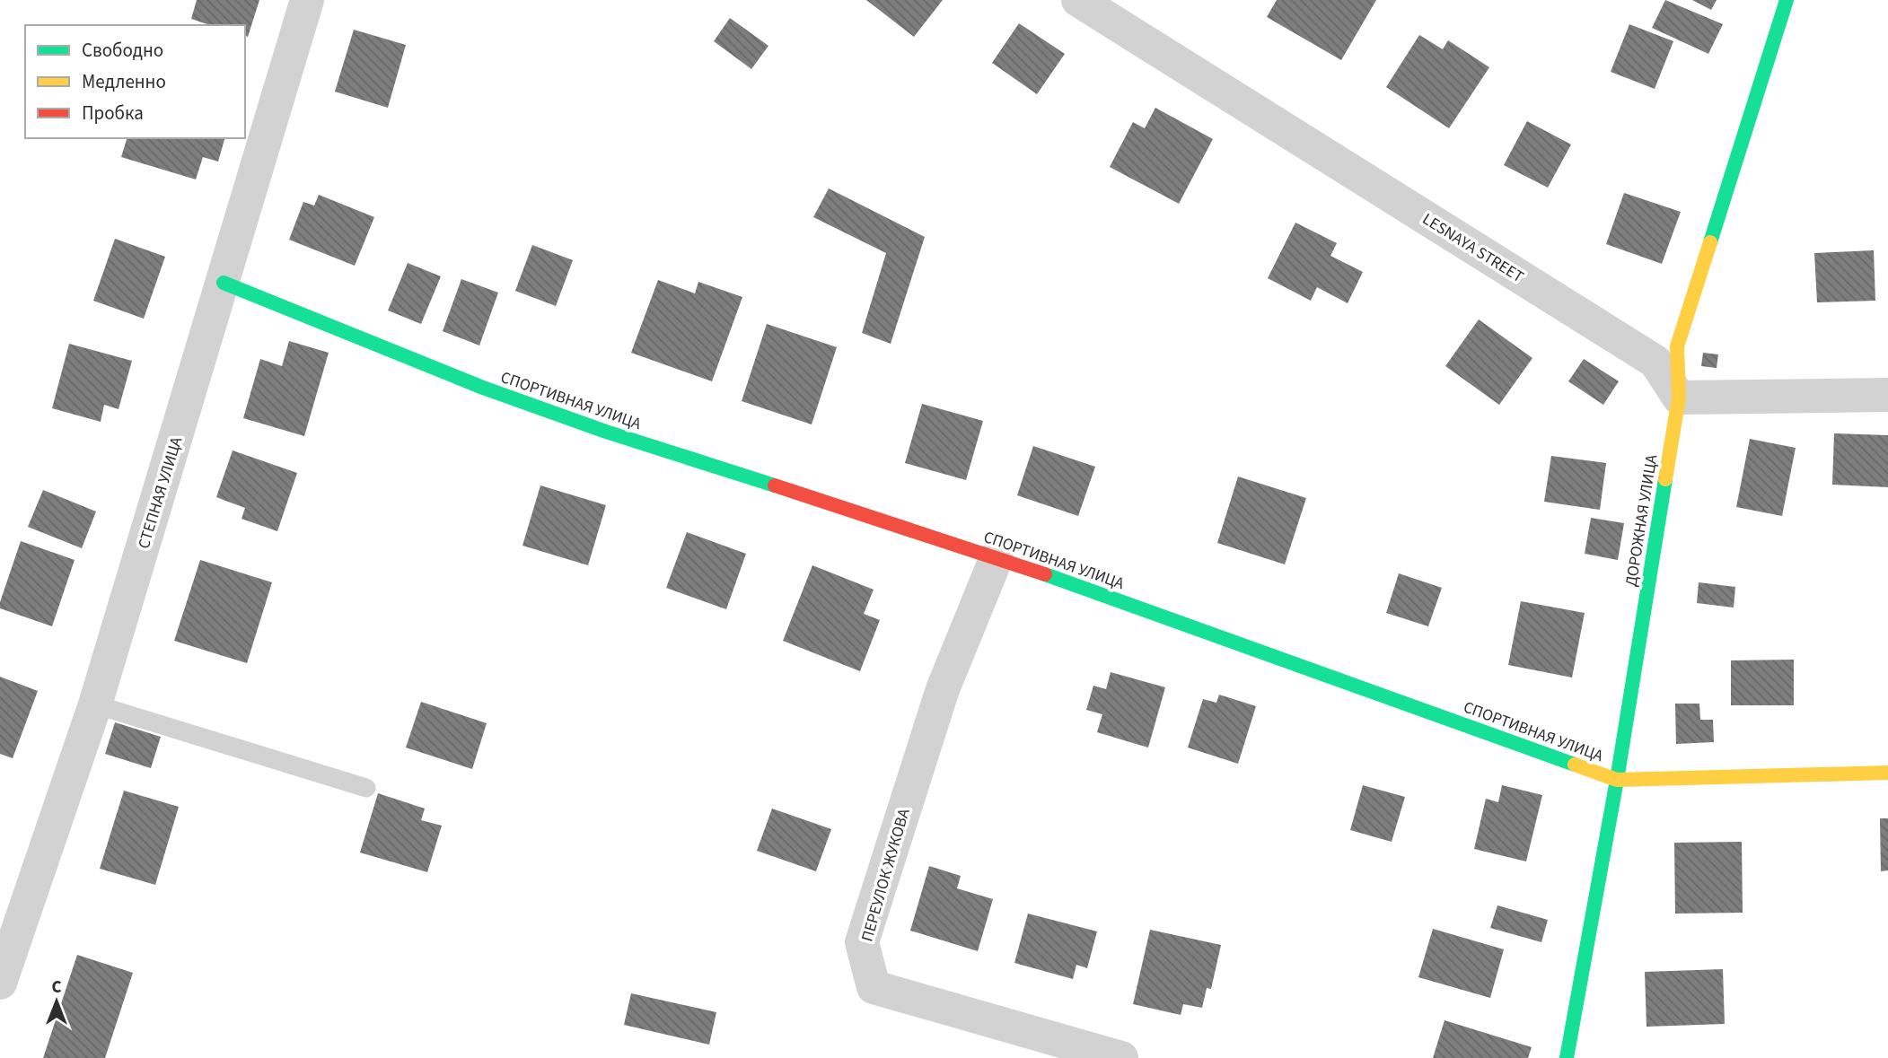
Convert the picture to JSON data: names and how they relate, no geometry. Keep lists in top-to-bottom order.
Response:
{
  "streets": {
    "street": [
      "LESNAYA STREET",
      "СПОРТИВНАЯ УЛИЦА",
      "СТЕПНАЯ УЛИЦА",
      "ДОРОЖНАЯ УЛИЦА",
      "ПЕРЕУЛОК ЖУКОВА"
    ]
  },
  "crossings": [
    ["LESNAYA STREET", "ДОРОЖНАЯ УЛИЦА"],
    ["СПОРТИВНАЯ УЛИЦА", "СТЕПНАЯ УЛИЦА"],
    ["СПОРТИВНАЯ УЛИЦА", "ДОРОЖНАЯ УЛИЦА"],
    ["СПОРТИВНАЯ УЛИЦА", "ПЕРЕУЛОК ЖУКОВА"]
  ],
  "legend": ["Свободно", "Медленно", "Пробка"],
  "north": "top"
}
